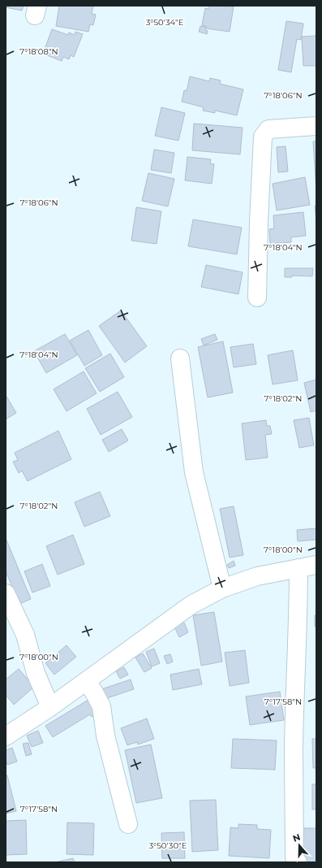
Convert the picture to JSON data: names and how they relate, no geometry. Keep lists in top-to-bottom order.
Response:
{
  "north": "top",
  "coordinates": [
    "3°50'34\"E",
    "7°18'08\"N",
    "7°18'06\"N",
    "7°18'04\"N",
    "7°18'02\"N",
    "7°18'00\"N",
    "7°17'58\"N",
    "3°50'30\"E"
  ]
}
